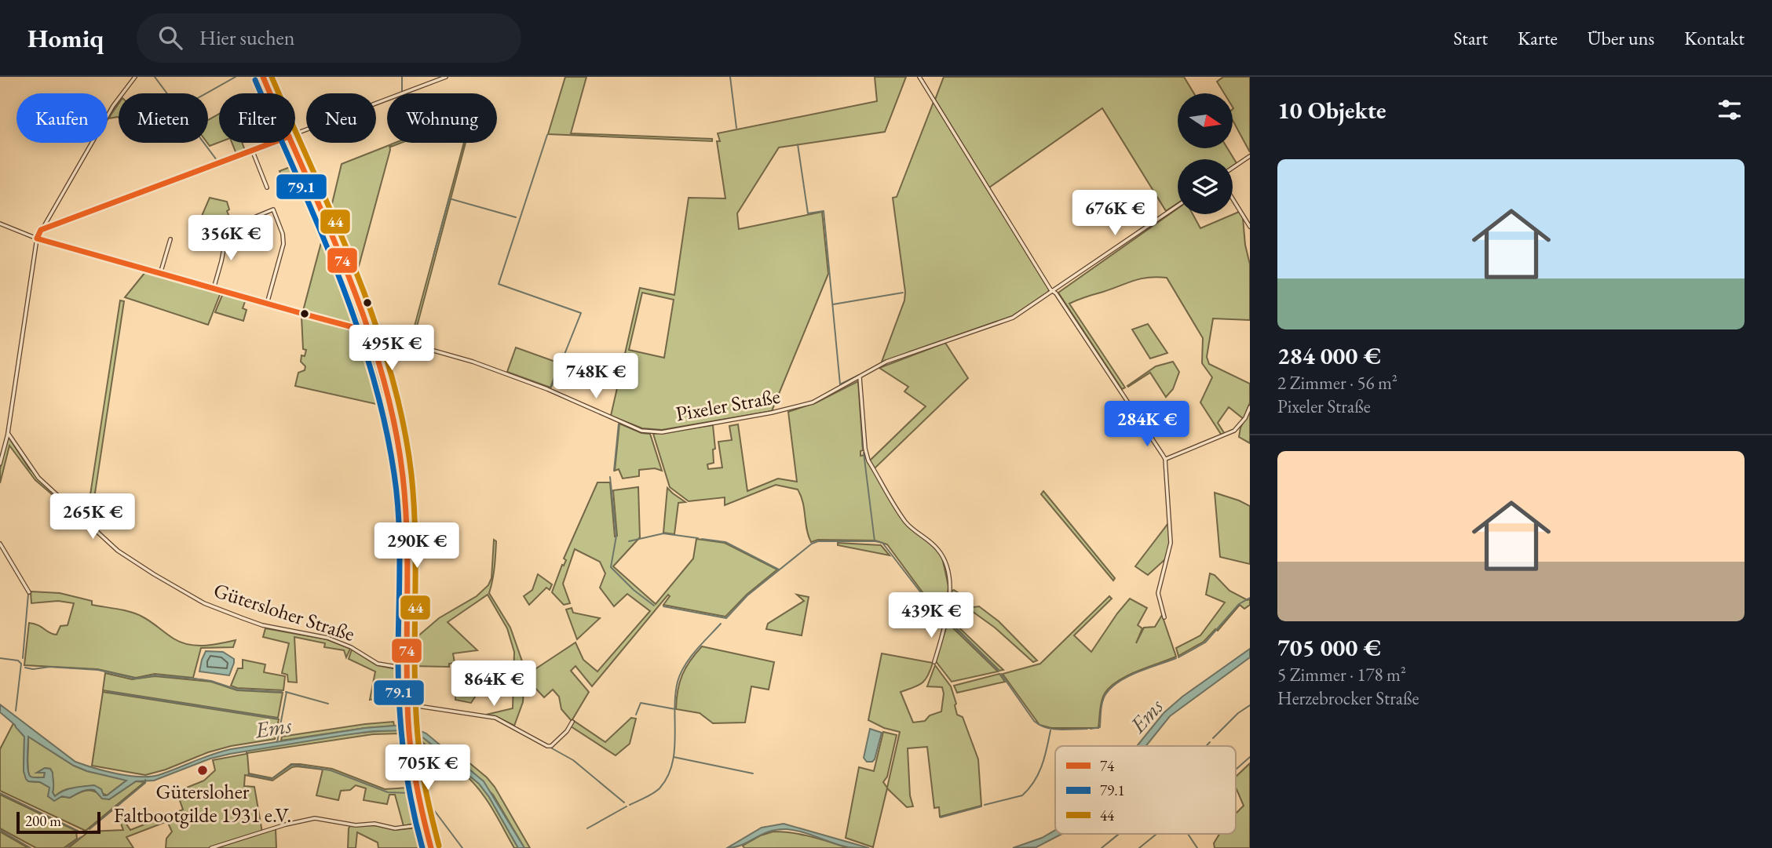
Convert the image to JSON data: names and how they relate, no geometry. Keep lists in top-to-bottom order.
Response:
{
  "streets": {
    "street": ["Pixeler Straße", "Gütersloher Straße"]
  },
  "water": ["Ems"],
  "places": ["Gütersloher Faltbootgilde 1931 e.V."],
  "lines": ["transit line 74", "transit line 44", "transit line 79.1"],
  "legend": ["74", "79.1", "44"],
  "scale_bar": "200 m",
  "north": "right",
  "page": {
    "header": "Homiq",
    "search": "Hier suchen",
    "nav": [
      "Start",
      "Karte",
      "Über uns",
      "Kontakt"
    ],
    "heading": "10 Objekte",
    "chip": [
      "Kaufen",
      "Mieten",
      "Filter",
      "Neu",
      "Wohnung"
    ],
    "list": [
      {
        "name": "284 000 €",
        "note": "2 Zimmer · 56 m² · Pixeler Straße"
      },
      {
        "name": "705 000 €",
        "note": "5 Zimmer · 178 m² · Herzebrocker Straße"
      }
    ],
    "price": [
      "676K €",
      "356K €",
      "495K €",
      "748K €",
      "284K €",
      "265K €",
      "290K €",
      "439K €",
      "864K €",
      "705K €"
    ],
    "scale": "200 m"
  }
}
